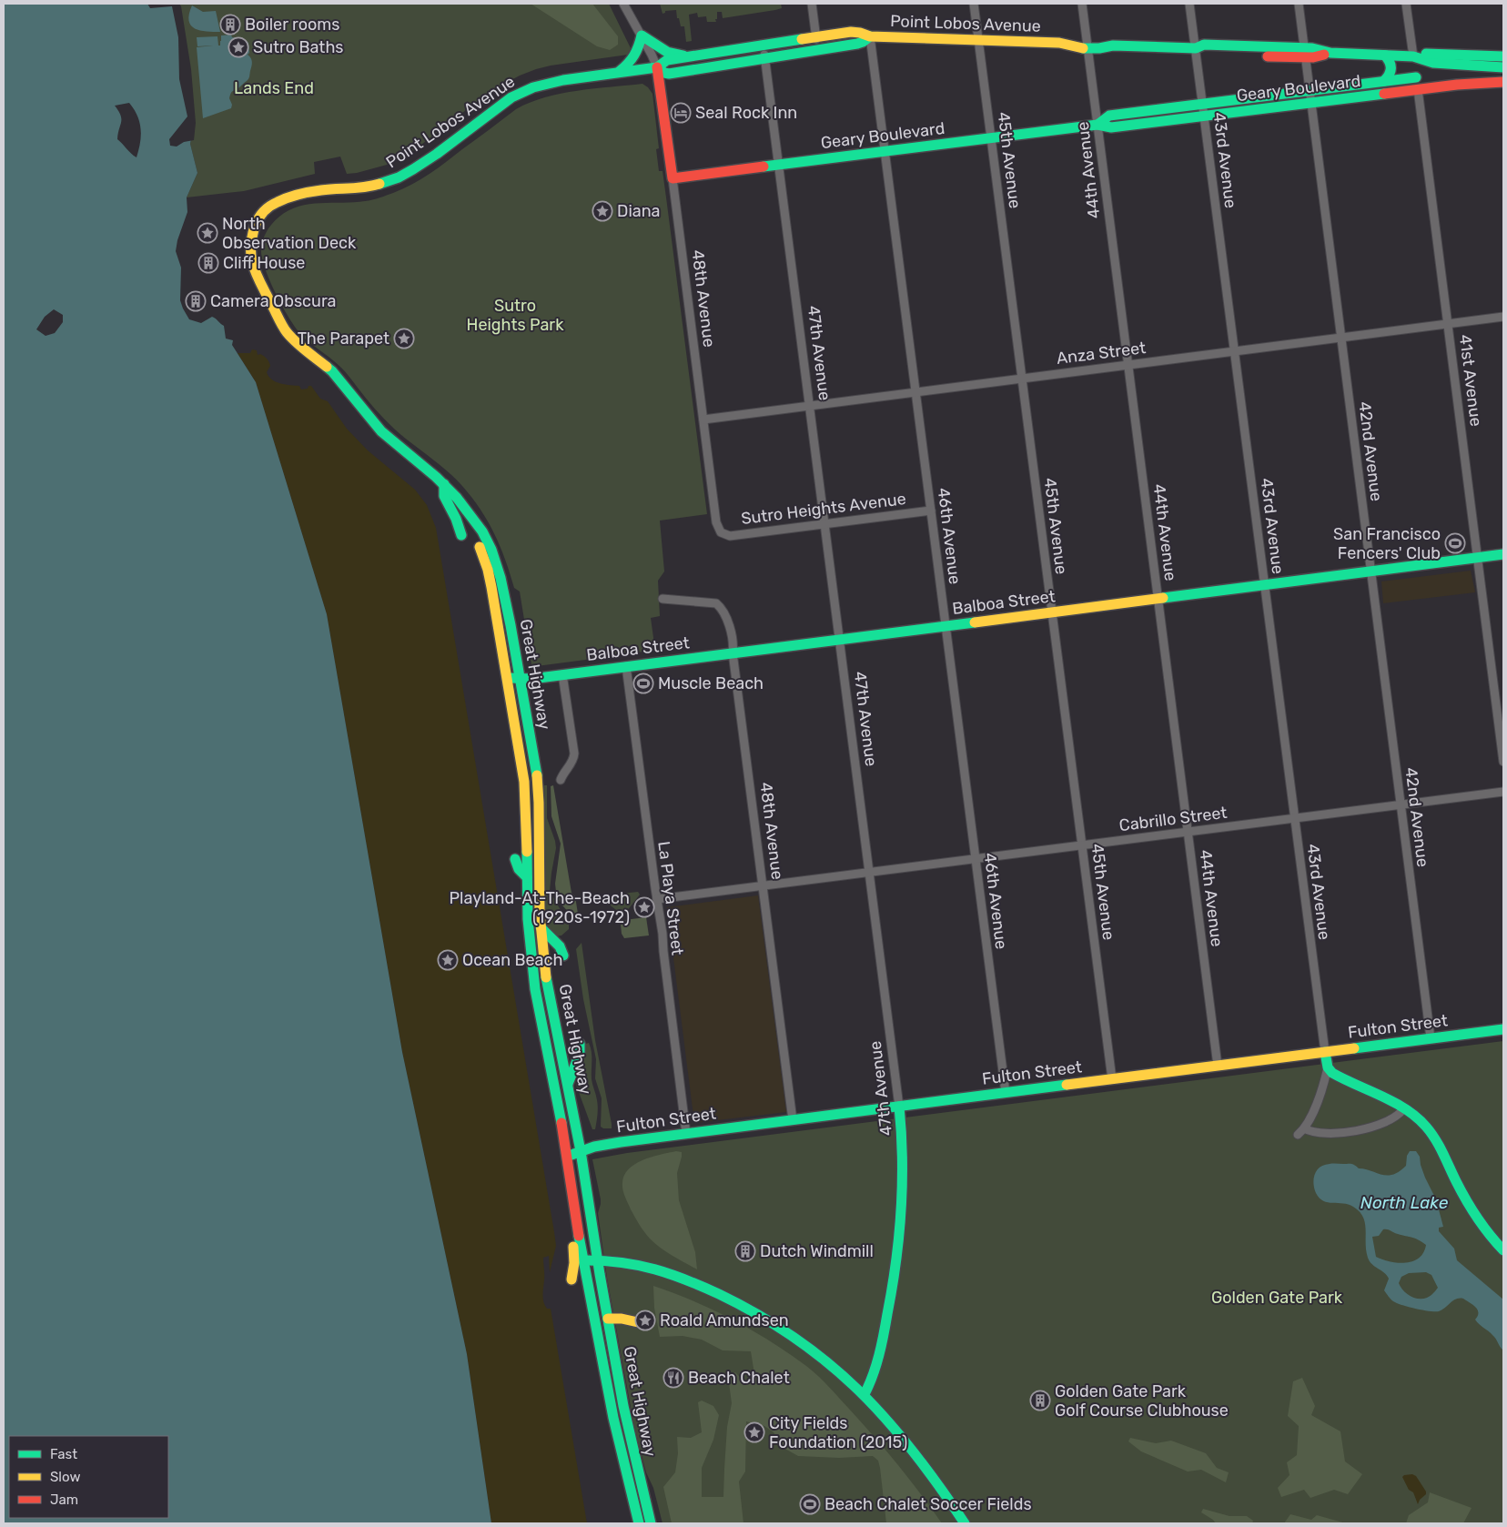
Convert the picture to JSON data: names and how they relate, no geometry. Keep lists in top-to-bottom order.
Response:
{
  "streets": {
    "main road": [
      "Point Lobos Avenue",
      "Geary Boulevard",
      "48th Avenue",
      "47th Avenue",
      "41st Avenue",
      "Balboa Street",
      "Great Highway",
      "Fulton Street"
    ],
    "street": [
      "45th Avenue",
      "43rd Avenue",
      "44th Avenue",
      "Anza Street",
      "42nd Avenue",
      "Sutro Heights Avenue",
      "46th Avenue",
      "Cabrillo Street",
      "La Playa Street"
    ]
  },
  "crossings": [
    ["Point Lobos Avenue", "Geary Boulevard"],
    ["Point Lobos Avenue", "45th Avenue"],
    ["Point Lobos Avenue", "43rd Avenue"],
    ["Point Lobos Avenue", "44th Avenue"],
    ["Point Lobos Avenue", "48th Avenue"],
    ["Point Lobos Avenue", "47th Avenue"],
    ["Point Lobos Avenue", "42nd Avenue"],
    ["Point Lobos Avenue", "46th Avenue"],
    ["Point Lobos Avenue", "Great Highway"],
    ["Geary Boulevard", "45th Avenue"],
    ["Geary Boulevard", "43rd Avenue"],
    ["Geary Boulevard", "44th Avenue"],
    ["Geary Boulevard", "48th Avenue"],
    ["Geary Boulevard", "47th Avenue"],
    ["Geary Boulevard", "41st Avenue"],
    ["Geary Boulevard", "42nd Avenue"],
    ["Geary Boulevard", "46th Avenue"],
    ["45th Avenue", "Anza Street"],
    ["45th Avenue", "Balboa Street"],
    ["45th Avenue", "Cabrillo Street"],
    ["45th Avenue", "Fulton Street"],
    ["43rd Avenue", "Anza Street"],
    ["43rd Avenue", "Balboa Street"],
    ["43rd Avenue", "Cabrillo Street"],
    ["43rd Avenue", "Fulton Street"],
    ["44th Avenue", "Anza Street"],
    ["44th Avenue", "Balboa Street"],
    ["44th Avenue", "Cabrillo Street"],
    ["44th Avenue", "Fulton Street"],
    ["48th Avenue", "Anza Street"],
    ["48th Avenue", "Sutro Heights Avenue"],
    ["48th Avenue", "Balboa Street"],
    ["48th Avenue", "Cabrillo Street"],
    ["48th Avenue", "Fulton Street"],
    ["47th Avenue", "Anza Street"],
    ["47th Avenue", "Sutro Heights Avenue"],
    ["47th Avenue", "Balboa Street"],
    ["47th Avenue", "Cabrillo Street"],
    ["47th Avenue", "Fulton Street"],
    ["Anza Street", "41st Avenue"],
    ["Anza Street", "42nd Avenue"],
    ["Anza Street", "46th Avenue"],
    ["41st Avenue", "Balboa Street"],
    ["42nd Avenue", "Balboa Street"],
    ["42nd Avenue", "Cabrillo Street"],
    ["42nd Avenue", "Fulton Street"],
    ["Sutro Heights Avenue", "46th Avenue"],
    ["46th Avenue", "Balboa Street"],
    ["46th Avenue", "Cabrillo Street"],
    ["46th Avenue", "Fulton Street"],
    ["Balboa Street", "Great Highway"],
    ["Balboa Street", "La Playa Street"],
    ["Great Highway", "Fulton Street"],
    ["Cabrillo Street", "La Playa Street"],
    ["La Playa Street", "Fulton Street"]
  ],
  "water": ["North Lake"],
  "parks": ["Lands End", "Sutro Heights Park", "Golden Gate Park"],
  "places": {
    "building": [
      "Boiler rooms",
      "Cliff House",
      "Camera Obscura",
      "Dutch Windmill",
      "Golden Gate Park Golf Course Clubhouse"
    ],
    "place": [
      "Sutro Baths",
      "Diana",
      "North Observation Deck",
      "The Parapet",
      "Playland-At-The-Beach (1920s-1972)",
      "Ocean Beach",
      "Roald Amundsen",
      "City Fields Foundation (2015)"
    ],
    "hotel": ["Seal Rock Inn"],
    "sports": ["San Francisco Fencers' Club", "Muscle Beach", "Beach Chalet Soccer Fields"],
    "restaurant": ["Beach Chalet"]
  },
  "legend": ["Fast", "Slow", "Jam"]
}
